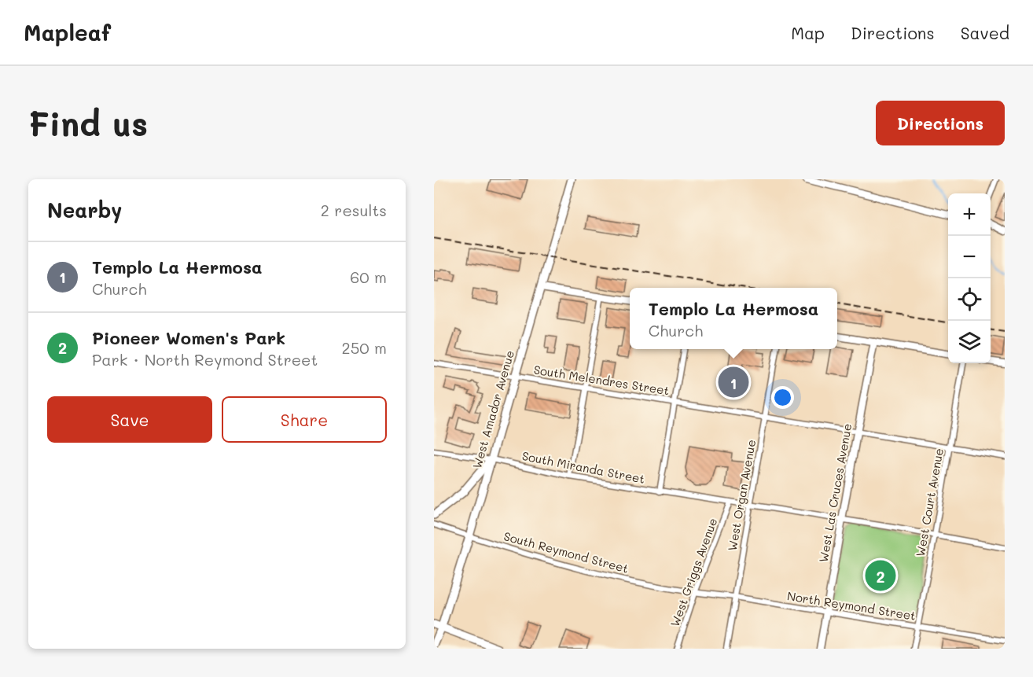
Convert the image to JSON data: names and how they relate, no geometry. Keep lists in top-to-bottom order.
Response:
{
  "streets": {
    "main road": ["West Amador Avenue"],
    "street": [
      "South Melendres Street",
      "South Miranda Street",
      "West Las Cruces Avenue",
      "West Organ Avenue",
      "West Court Avenue",
      "South Reymond Street",
      "West Griggs Avenue",
      "North Reymond Street"
    ]
  },
  "crossings": [
    ["South Melendres Street", "West Amador Avenue"],
    ["South Melendres Street", "West Las Cruces Avenue"],
    ["South Melendres Street", "West Organ Avenue"],
    ["South Melendres Street", "West Court Avenue"],
    ["West Amador Avenue", "South Miranda Street"],
    ["West Amador Avenue", "South Reymond Street"],
    ["South Miranda Street", "West Las Cruces Avenue"],
    ["South Miranda Street", "West Organ Avenue"],
    ["South Miranda Street", "West Court Avenue"],
    ["South Miranda Street", "West Griggs Avenue"],
    ["West Las Cruces Avenue", "North Reymond Street"],
    ["West Organ Avenue", "North Reymond Street"],
    ["West Court Avenue", "North Reymond Street"],
    ["South Reymond Street", "West Griggs Avenue"],
    ["South Reymond Street", "North Reymond Street"],
    ["West Griggs Avenue", "North Reymond Street"]
  ],
  "page": {
    "header": "Mapleaf",
    "nav": ["Map", "Directions", "Saved"],
    "buttons": [
      "Directions",
      ["Save", "Share"]
    ],
    "title": "Find us",
    "heading": ["Nearby", "2 results"],
    "map_buttons": ["+", "−"],
    "list": [
      {
        "mark": "1",
        "name": "Templo La Hermosa",
        "note": "Church",
        "value": "60 m"
      },
      {
        "mark": "2",
        "name": "Pioneer Women's Park",
        "note": "Park · North Reymond Street",
        "value": "250 m"
      }
    ],
    "popup": ["Templo La Hermosa", "Church"],
    "pins": ["1", "2"]
  }
}
